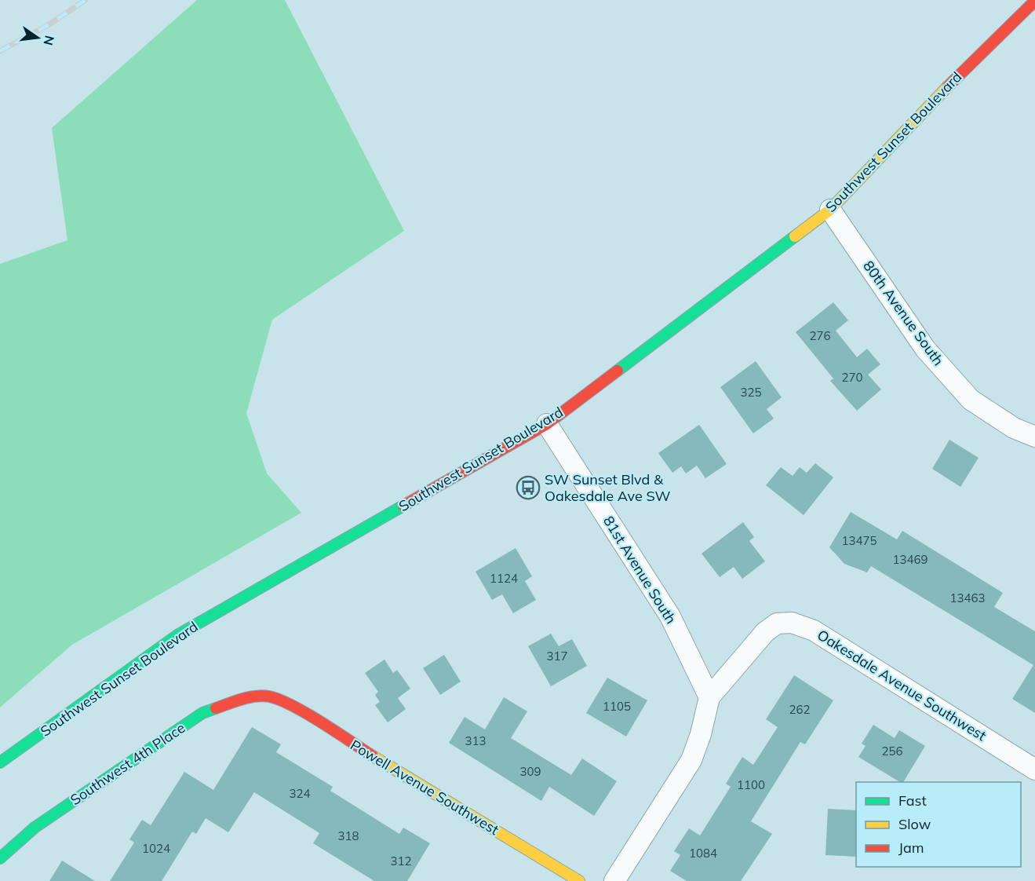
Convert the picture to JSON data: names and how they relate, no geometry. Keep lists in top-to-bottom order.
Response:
{
  "streets": {
    "main road": ["Southwest Sunset Boulevard", "Southwest 4th Place", "Powell Avenue Southwest"],
    "street": ["80th Avenue South", "81st Avenue South", "Oakesdale Avenue Southwest"]
  },
  "crossings": [
    ["Southwest Sunset Boulevard", "80th Avenue South"],
    ["Southwest Sunset Boulevard", "81st Avenue South"],
    ["81st Avenue South", "Oakesdale Avenue Southwest"],
    ["Southwest 4th Place", "Powell Avenue Southwest"]
  ],
  "places": {
    "bus stop": ["SW Sunset Blvd & Oakesdale Ave SW"]
  },
  "house_numbers": [
    "276",
    "270",
    "325",
    "13475",
    "13469",
    "1124",
    "13463",
    "317",
    "1105",
    "262",
    "313",
    "256",
    "309",
    "1100",
    "324",
    "318",
    "1024",
    "1084",
    "312"
  ],
  "legend": ["Fast", "Slow", "Jam"],
  "north": "right"
}
